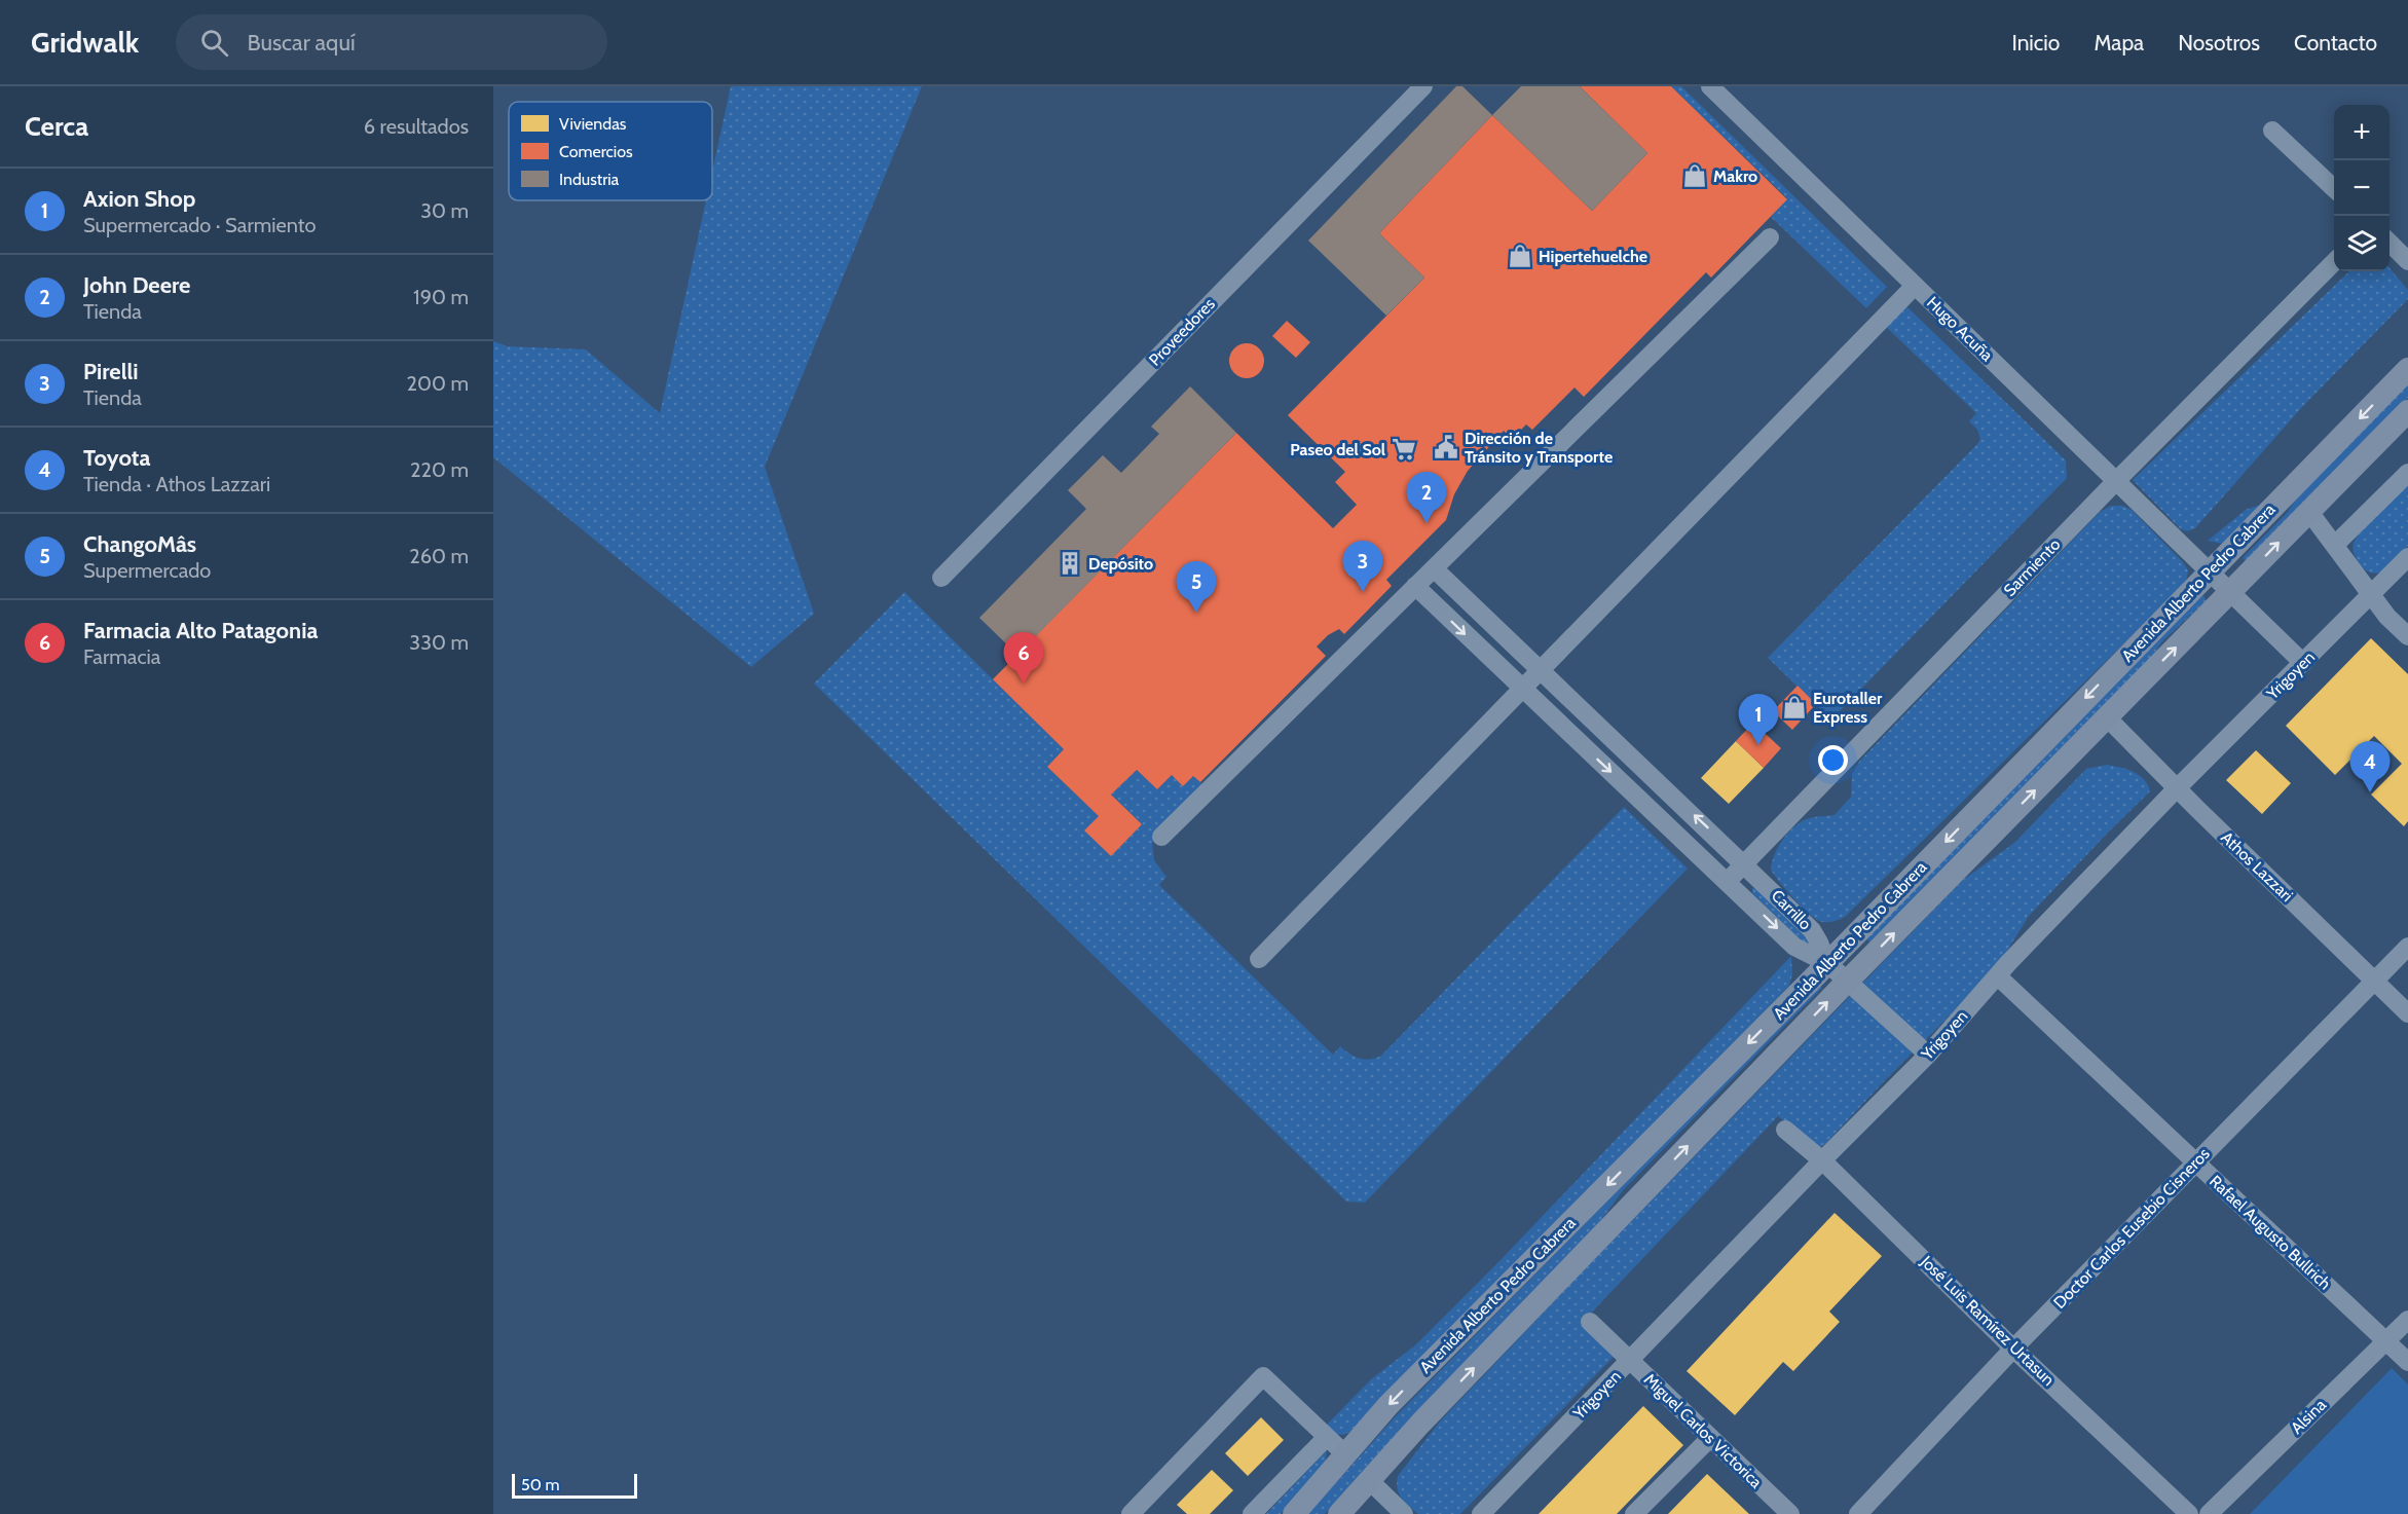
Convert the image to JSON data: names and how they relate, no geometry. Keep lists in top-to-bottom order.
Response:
{
  "streets": {
    "main road": ["Avenida Alberto Pedro Cabrera"],
    "street": [
      "Hugo Acuña",
      "Proveedores",
      "Sarmiento",
      "Yrigoyen",
      "Athos Lazzari",
      "Carrillo",
      "Doctor Carlos Eusebio Cisneros",
      "Rafael Augusto Bullrich",
      "José Luis Ramírez Urtasun",
      "Alsina",
      "Miguel Carlos Victorica"
    ]
  },
  "crossings": [
    ["Hugo Acuña", "Sarmiento"],
    ["Hugo Acuña", "Avenida Alberto Pedro Cabrera"],
    ["Hugo Acuña", "Yrigoyen"],
    ["Sarmiento", "Carrillo"],
    ["Avenida Alberto Pedro Cabrera", "Athos Lazzari"],
    ["Avenida Alberto Pedro Cabrera", "Carrillo"],
    ["Yrigoyen", "Athos Lazzari"],
    ["Yrigoyen", "Carrillo"],
    ["Yrigoyen", "Rafael Augusto Bullrich"],
    ["Yrigoyen", "José Luis Ramírez Urtasun"],
    ["Yrigoyen", "Miguel Carlos Victorica"],
    ["Athos Lazzari", "Doctor Carlos Eusebio Cisneros"],
    ["Doctor Carlos Eusebio Cisneros", "Rafael Augusto Bullrich"],
    ["Doctor Carlos Eusebio Cisneros", "José Luis Ramírez Urtasun"],
    ["Rafael Augusto Bullrich", "Alsina"]
  ],
  "places": {
    "shop": ["Makro", "Hipertehuelche", "Eurotaller Express"],
    "public building": ["Dirección de Tránsito y Transporte"],
    "supermarket": ["Paseo del Sol"],
    "building": ["Depósito"]
  },
  "legend": ["Viviendas", "Comercios", "Industria"],
  "scale_bar": "50 m",
  "page": {
    "header": "Gridwalk",
    "search": "Buscar aquí",
    "nav": [
      "Inicio",
      "Mapa",
      "Nosotros",
      "Contacto"
    ],
    "heading": ["Cerca", "6 resultados"],
    "map_buttons": ["+", "−"],
    "list": [
      {
        "mark": "1",
        "name": "Axion Shop",
        "note": "Supermercado · Sarmiento",
        "value": "30 m"
      },
      {
        "mark": "2",
        "name": "John Deere",
        "note": "Tienda",
        "value": "190 m"
      },
      {
        "mark": "3",
        "name": "Pirelli",
        "note": "Tienda",
        "value": "200 m"
      },
      {
        "mark": "4",
        "name": "Toyota",
        "note": "Tienda · Athos Lazzari",
        "value": "220 m"
      },
      {
        "mark": "5",
        "name": "ChangoMâs",
        "note": "Supermercado",
        "value": "260 m"
      },
      {
        "mark": "6",
        "name": "Farmacia Alto Patagonia",
        "note": "Farmacia",
        "value": "330 m"
      }
    ],
    "pins": [
      "2",
      "3",
      "5",
      "6",
      "1",
      "4"
    ],
    "scale": "50 m"
  }
}
